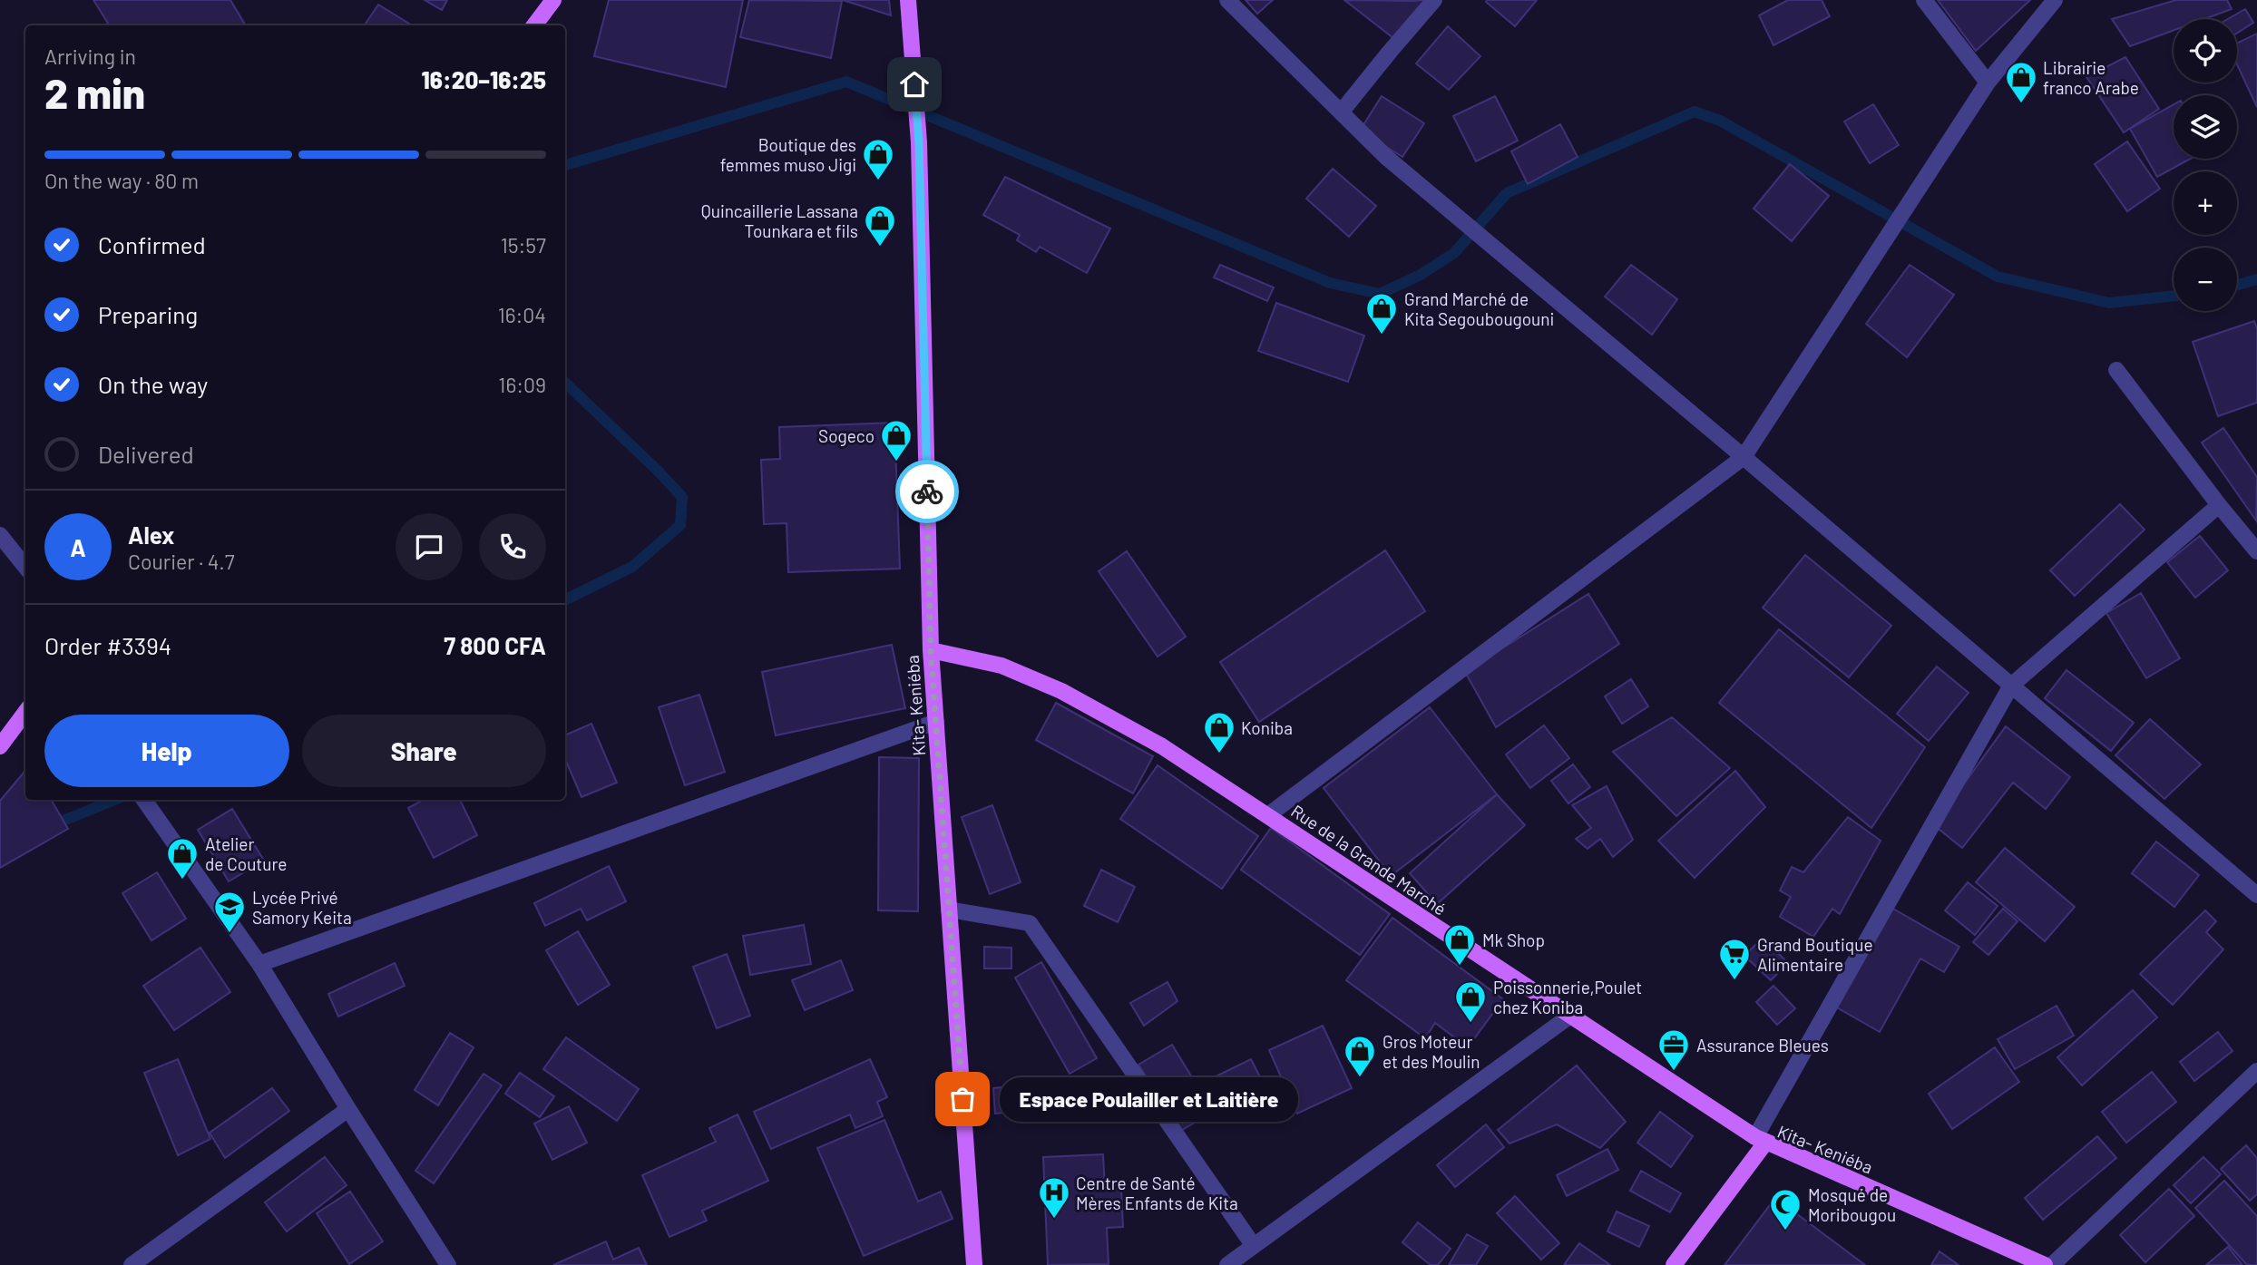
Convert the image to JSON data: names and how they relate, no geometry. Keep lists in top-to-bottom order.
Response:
{
  "streets": {
    "main road": ["Kita- Keniéba", "Rue de la Grande Marché"]
  },
  "crossings": [
    ["Kita- Keniéba", "Rue de la Grande Marché"]
  ],
  "places": {
    "shop": [
      "Librairie franco Arabe",
      "Boutique des femmes muso Jigi",
      "Quincaillerie Lassana Tounkara et fils",
      "Grand Marché de Kita Segoubougouni",
      "Sogeco",
      "Koniba",
      "Atelier de Couture",
      "Mk Shop",
      "Poissonnerie,Poulet chez Koniba",
      "Gros Moteur et des Moulin"
    ],
    "school or university": ["Lycée Privé Samory Keita"],
    "supermarket": ["Grand Boutique Alimentaire"],
    "office": ["Assurance Bleues"],
    "other": ["Espace Poulailler et Laitière"],
    "hospital": ["Centre de Santé Mères Enfants de Kita"],
    "mosque": ["Mosqué de Moribougou"]
  },
  "page": {
    "map_buttons": ["+", "−"],
    "heading": ["2 min", "Arriving in", "16:20–16:25"],
    "panel": [
      "Alex",
      "Courier · 4.7",
      "Order #3394",
      "7 800 CFA"
    ],
    "bar": "On the way · 80 m",
    "list": [
      ["Confirmed", "15:57"],
      ["Preparing", "16:04"],
      ["On the way", "16:09"],
      "Delivered"
    ],
    "round": "A",
    "buttons": ["Help", "Share"],
    "bubble": "Espace Poulailler et Laitière"
  }
}
